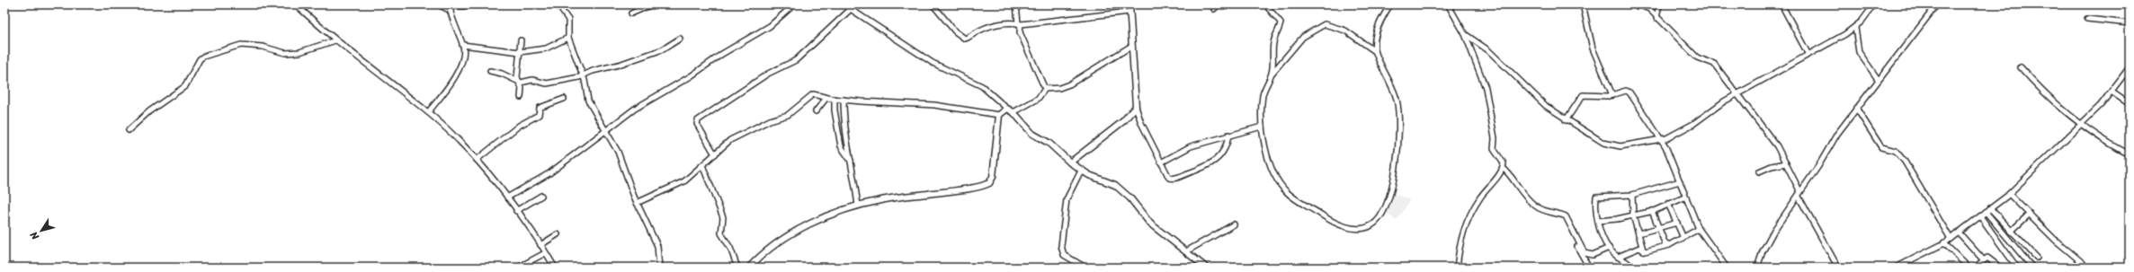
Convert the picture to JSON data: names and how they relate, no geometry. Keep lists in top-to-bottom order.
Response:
{
  "north": "bottom left"
}
